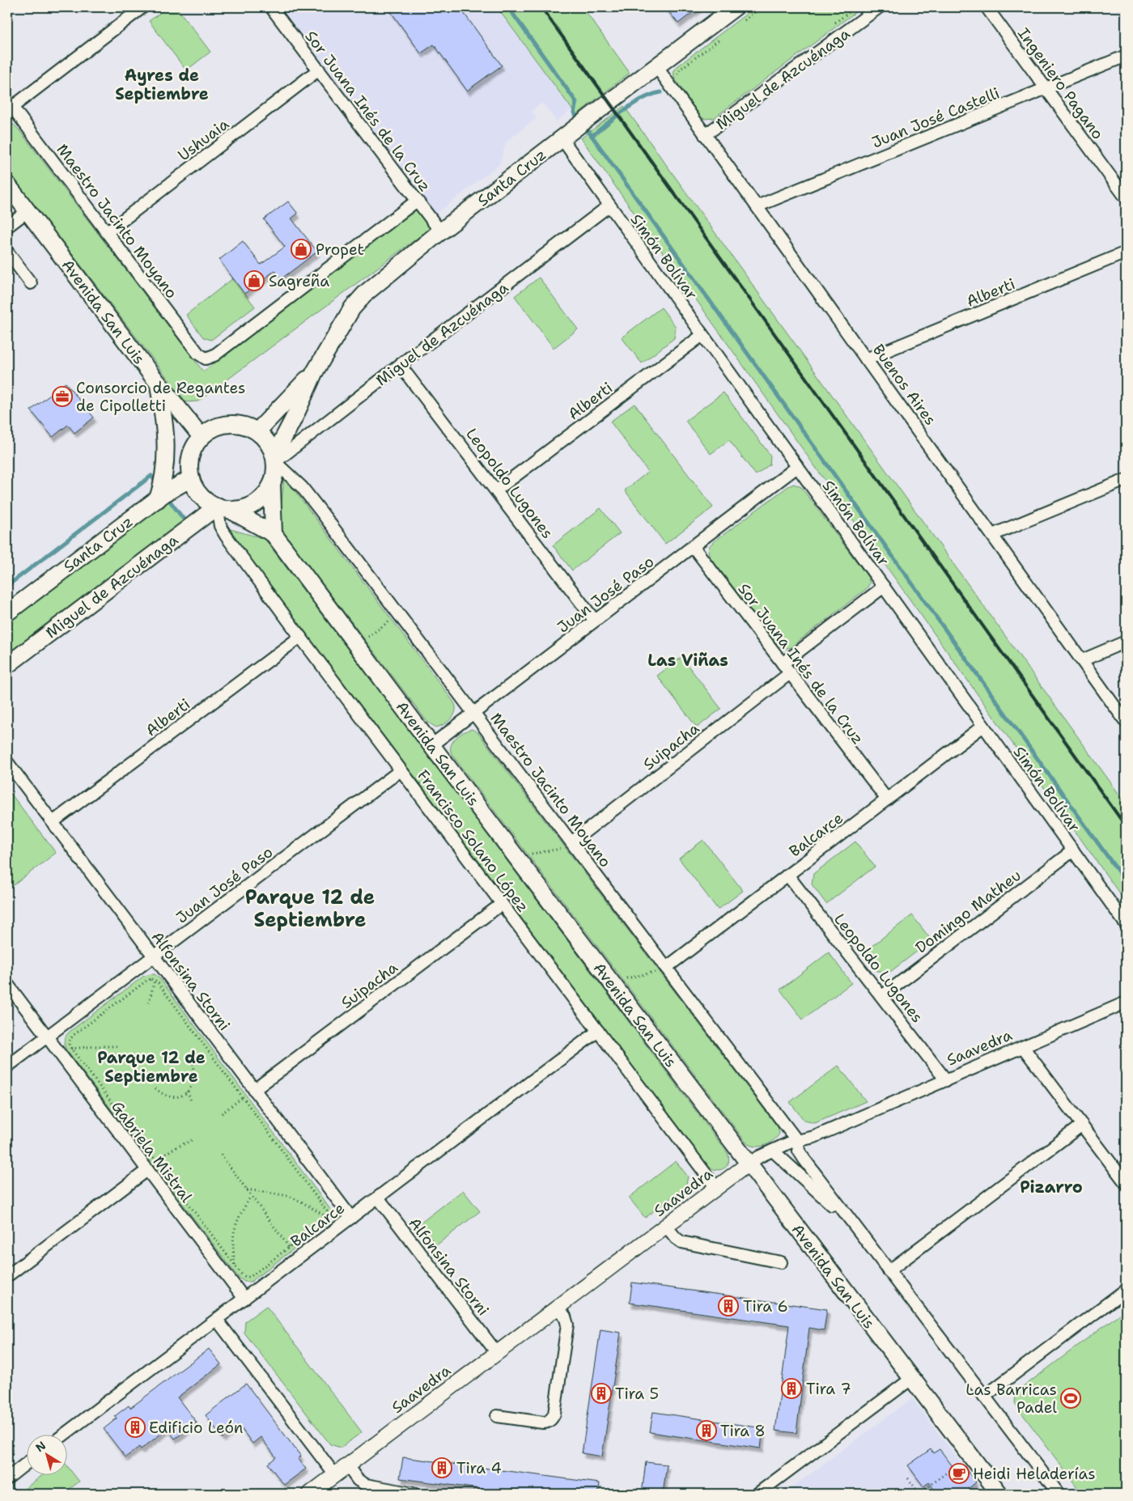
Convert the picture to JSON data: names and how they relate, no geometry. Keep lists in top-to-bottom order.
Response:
{
  "streets": {
    "main road": ["Miguel de Azcuénaga", "Santa Cruz", "Avenida San Luis"],
    "street": [
      "Ingeniero Pagano",
      "Sor Juana Inés de la Cruz",
      "Juan José Castelli",
      "Ushuaia",
      "Maestro Jacinto Moyano",
      "Simón Bolívar",
      "Alberti",
      "Buenos Aires",
      "Leopoldo Lugones",
      "Juan José Paso",
      "Suipacha",
      "Balcarce",
      "Francisco Solano López",
      "Domingo Matheu",
      "Alfonsina Storni",
      "Saavedra",
      "Gabriela Mistral"
    ]
  },
  "crossings": [
    ["Miguel de Azcuénaga", "Santa Cruz"],
    ["Miguel de Azcuénaga", "Maestro Jacinto Moyano"],
    ["Miguel de Azcuénaga", "Simón Bolívar"],
    ["Miguel de Azcuénaga", "Avenida San Luis"],
    ["Miguel de Azcuénaga", "Buenos Aires"],
    ["Miguel de Azcuénaga", "Leopoldo Lugones"],
    ["Miguel de Azcuénaga", "Francisco Solano López"],
    ["Ingeniero Pagano", "Juan José Castelli"],
    ["Sor Juana Inés de la Cruz", "Ushuaia"],
    ["Sor Juana Inés de la Cruz", "Santa Cruz"],
    ["Sor Juana Inés de la Cruz", "Maestro Jacinto Moyano"],
    ["Sor Juana Inés de la Cruz", "Juan José Paso"],
    ["Sor Juana Inés de la Cruz", "Suipacha"],
    ["Sor Juana Inés de la Cruz", "Balcarce"],
    ["Juan José Castelli", "Buenos Aires"],
    ["Ushuaia", "Maestro Jacinto Moyano"],
    ["Santa Cruz", "Maestro Jacinto Moyano"],
    ["Santa Cruz", "Simón Bolívar"],
    ["Santa Cruz", "Avenida San Luis"],
    ["Santa Cruz", "Buenos Aires"],
    ["Santa Cruz", "Francisco Solano López"],
    ["Maestro Jacinto Moyano", "Avenida San Luis"],
    ["Maestro Jacinto Moyano", "Juan José Paso"],
    ["Maestro Jacinto Moyano", "Suipacha"],
    ["Maestro Jacinto Moyano", "Balcarce"],
    ["Maestro Jacinto Moyano", "Francisco Solano López"],
    ["Maestro Jacinto Moyano", "Saavedra"],
    ["Simón Bolívar", "Alberti"],
    ["Simón Bolívar", "Juan José Paso"],
    ["Simón Bolívar", "Balcarce"],
    ["Simón Bolívar", "Domingo Matheu"],
    ["Alberti", "Buenos Aires"],
    ["Alberti", "Leopoldo Lugones"],
    ["Alberti", "Francisco Solano López"],
    ["Alberti", "Alfonsina Storni"],
    ["Avenida San Luis", "Juan José Paso"],
    ["Avenida San Luis", "Francisco Solano López"],
    ["Avenida San Luis", "Saavedra"],
    ["Leopoldo Lugones", "Juan José Paso"],
    ["Leopoldo Lugones", "Balcarce"],
    ["Leopoldo Lugones", "Domingo Matheu"],
    ["Leopoldo Lugones", "Saavedra"],
    ["Juan José Paso", "Francisco Solano López"],
    ["Juan José Paso", "Alfonsina Storni"],
    ["Juan José Paso", "Gabriela Mistral"],
    ["Suipacha", "Francisco Solano López"],
    ["Suipacha", "Alfonsina Storni"],
    ["Balcarce", "Francisco Solano López"],
    ["Balcarce", "Alfonsina Storni"],
    ["Balcarce", "Gabriela Mistral"],
    ["Francisco Solano López", "Saavedra"],
    ["Alfonsina Storni", "Saavedra"]
  ],
  "districts": [
    "Ayres de Septiembre",
    "Las Viñas",
    "Parque 12 de Septiembre",
    "Parque 12 de Septiembre",
    "Pizarro"
  ],
  "places": {
    "shop": ["Propet", "Sagreña"],
    "office": ["Consorcio de Regantes de Cipolletti"],
    "building": [
      "Tira 6",
      "Tira 7",
      "Tira 5",
      "Edificio León",
      "Tira 8",
      "Tira 4"
    ],
    "sports": ["Las Barricas Padel"],
    "cafe": ["Heidi Heladerías"]
  },
  "north": "top left"
}
